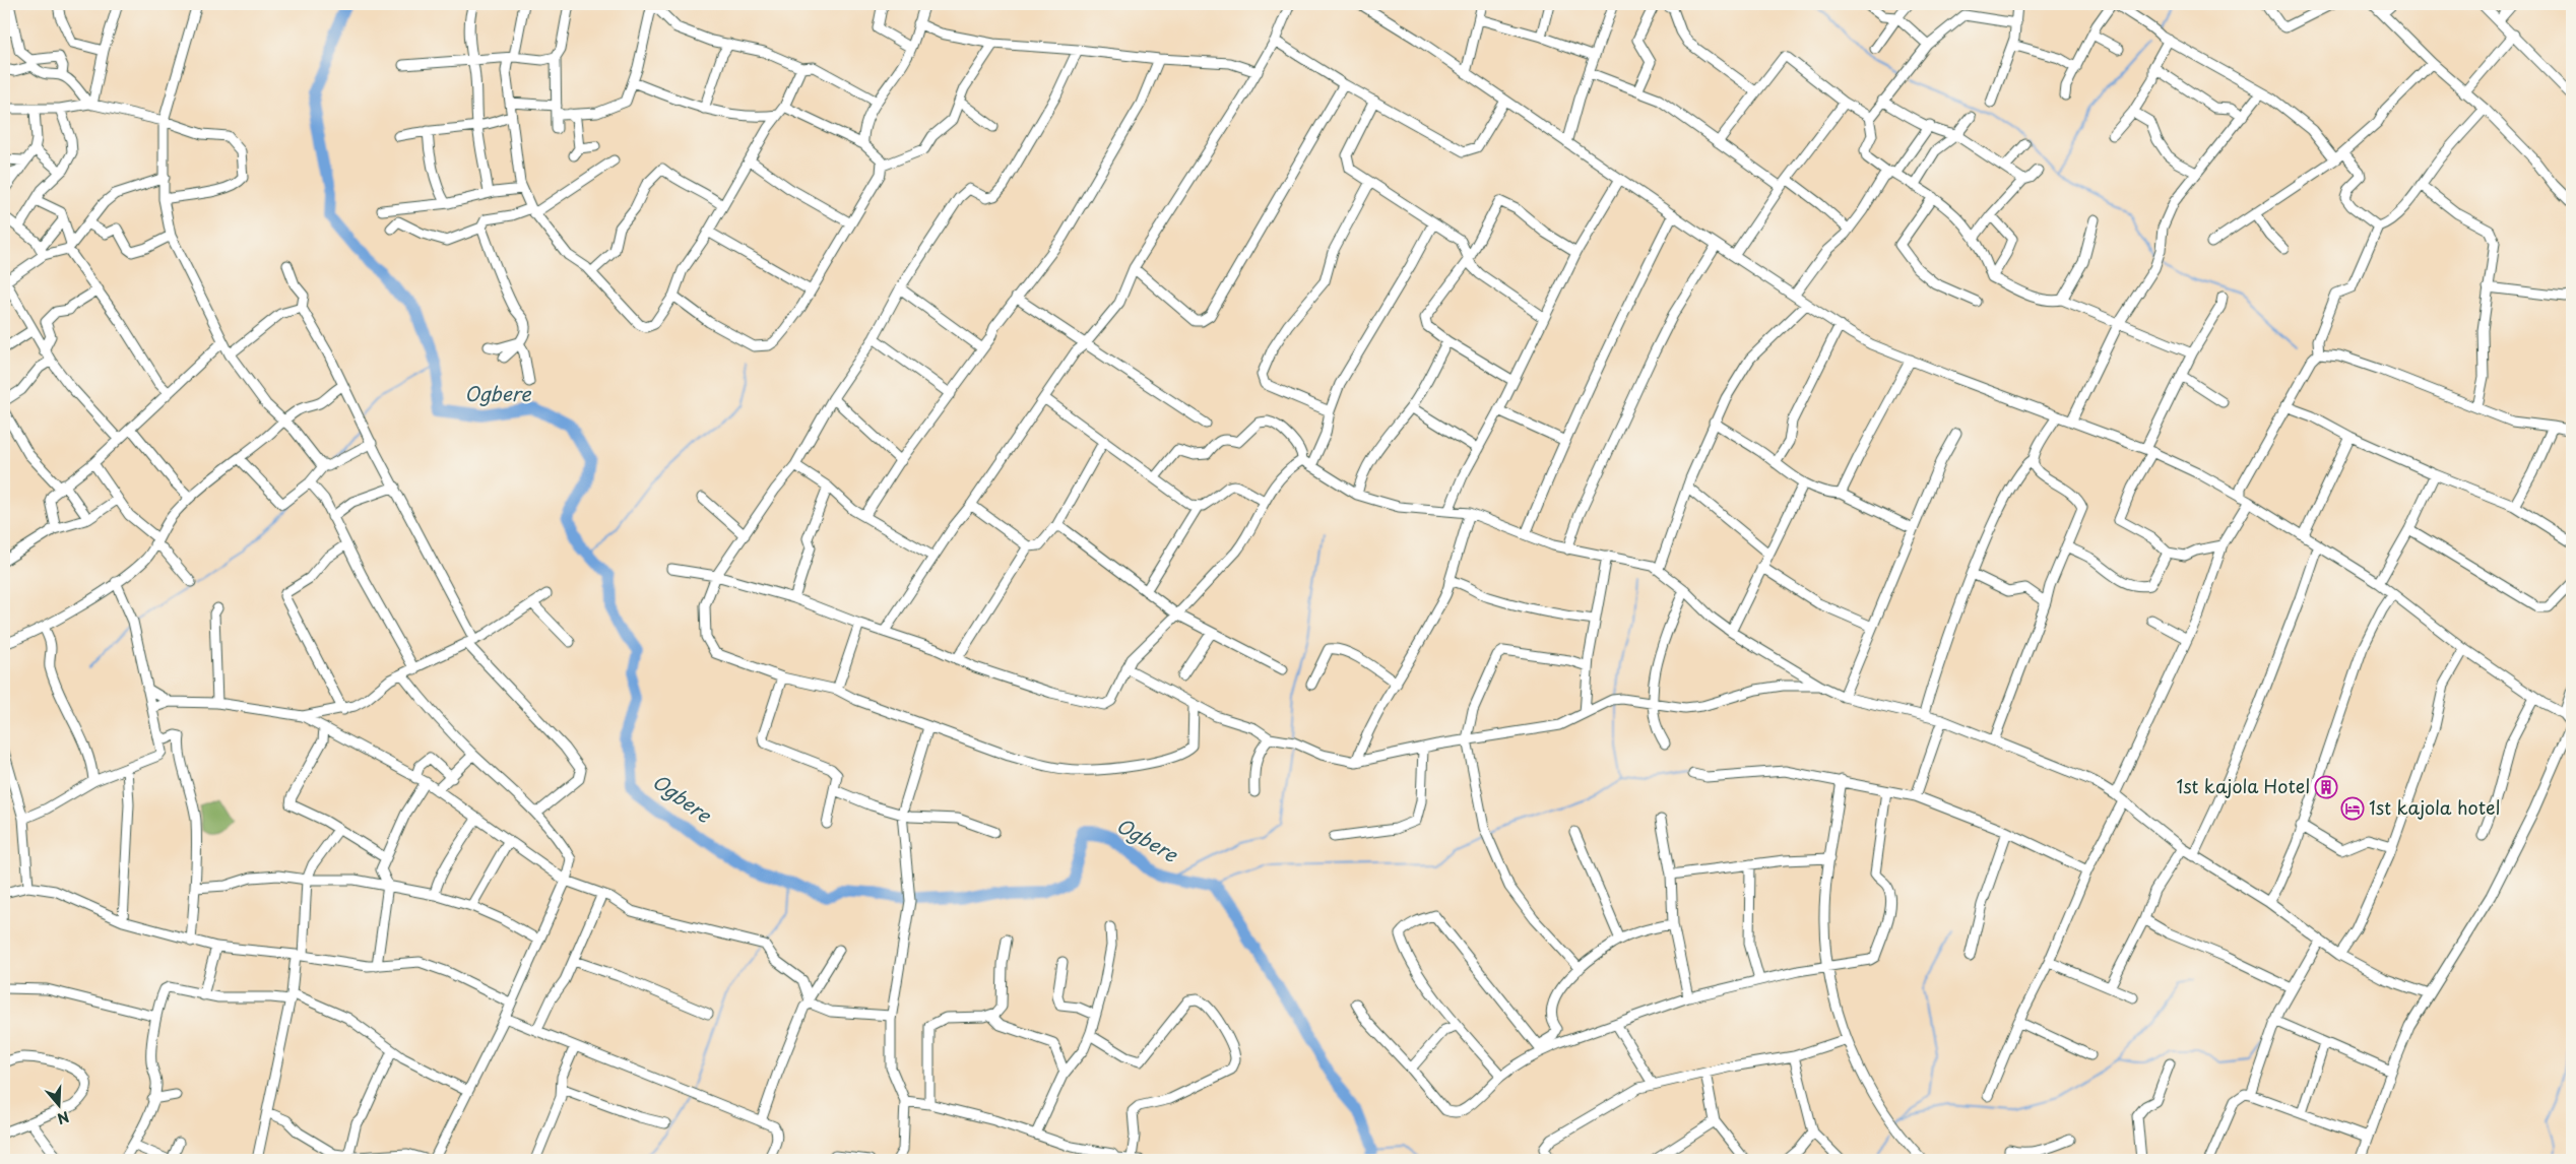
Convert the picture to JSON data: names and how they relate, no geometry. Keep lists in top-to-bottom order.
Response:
{
  "water": ["Ogbere"],
  "places": {
    "building": ["1st kajola Hotel"],
    "hotel": ["1st kajola hotel"]
  },
  "north": "bottom"
}
